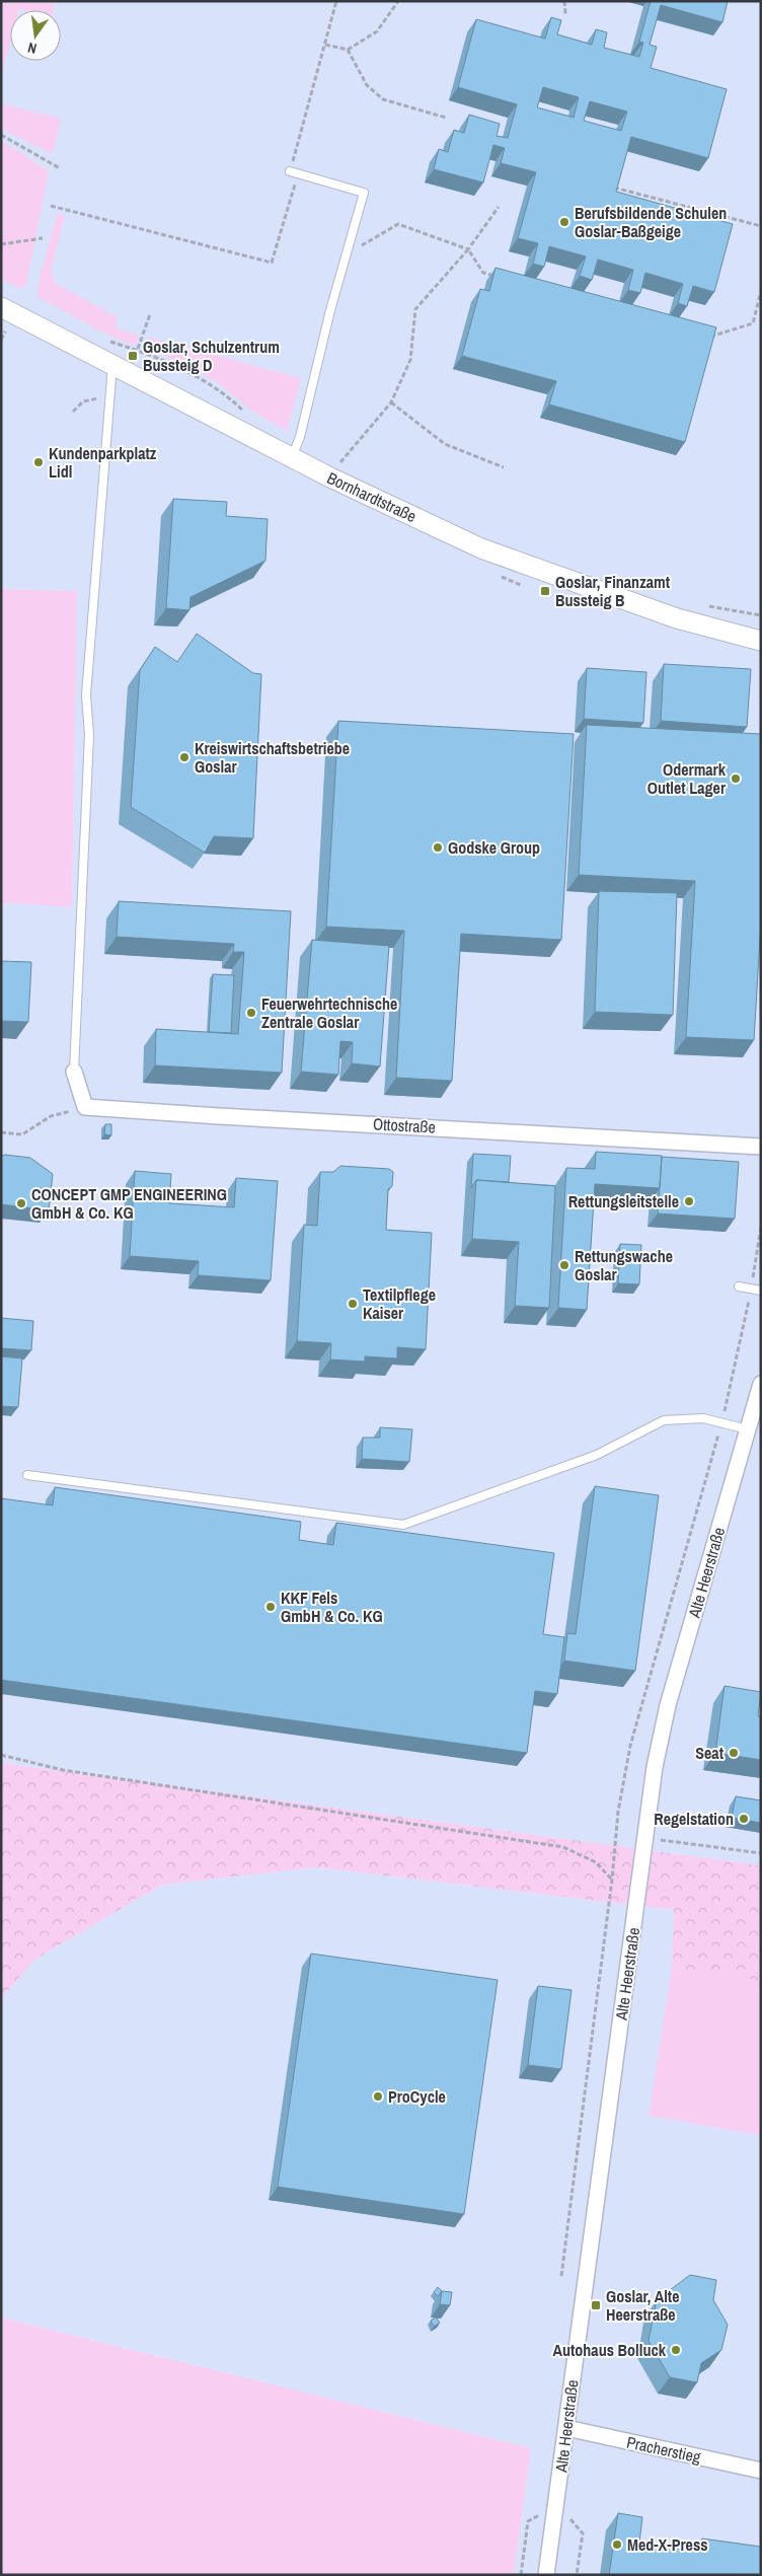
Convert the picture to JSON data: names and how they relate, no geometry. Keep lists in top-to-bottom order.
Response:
{
  "streets": {
    "street": [
      "Bornhardtstraße",
      "Ottostraße",
      "Alte Heerstraße",
      "Pracherstieg"
    ]
  },
  "crossings": [
    ["Alte Heerstraße", "Pracherstieg"]
  ],
  "places": {
    "other": [
      "Berufsbildende Schulen Goslar-Baßgeige",
      "Kundenparkplatz Lidl",
      "Kreiswirtschaftsbetriebe Goslar",
      "Odermark Outlet Lager",
      "Godske Group",
      "Feuerwehrtechnische Zentrale Goslar",
      "Rettungsleitstelle",
      "CONCEPT GMP ENGINEERING GmbH & Co. KG",
      "Rettungswache Goslar",
      "Textilpflege Kaiser",
      "KKF Fels GmbH & Co. KG",
      "Seat",
      "Regelstation",
      "ProCycle",
      "Autohaus Bolluck",
      "Med-X-Press"
    ],
    "transit": ["Goslar, Schulzentrum Bussteig D", "Goslar, Finanzamt Bussteig B", "Goslar, Alte Heerstraße"]
  },
  "north": "bottom"
}
